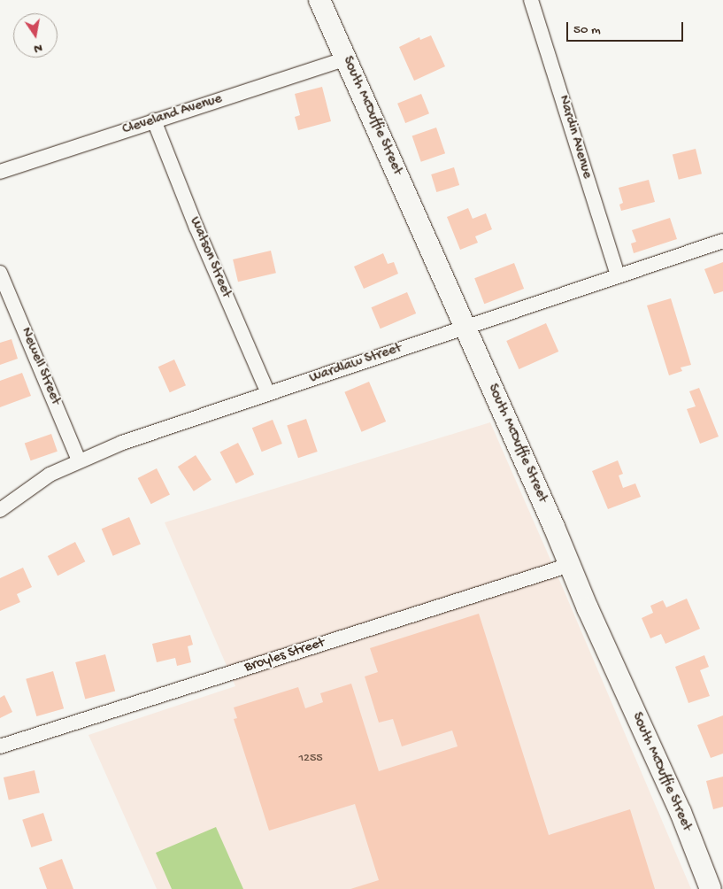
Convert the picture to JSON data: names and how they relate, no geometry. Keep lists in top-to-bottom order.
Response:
{
  "streets": {
    "street": [
      "Cleveland Avenue",
      "South McDuffie Street",
      "Nardin Avenue",
      "Watson Street",
      "Wardlaw Street",
      "Newell Street",
      "Broyles Street"
    ]
  },
  "crossings": [
    ["Cleveland Avenue", "South McDuffie Street"],
    ["Cleveland Avenue", "Watson Street"],
    ["South McDuffie Street", "Wardlaw Street"],
    ["South McDuffie Street", "Broyles Street"],
    ["Nardin Avenue", "Wardlaw Street"],
    ["Watson Street", "Wardlaw Street"],
    ["Wardlaw Street", "Newell Street"]
  ],
  "house_numbers": ["1255"],
  "scale_bar": "50 m",
  "north": "bottom"
}
